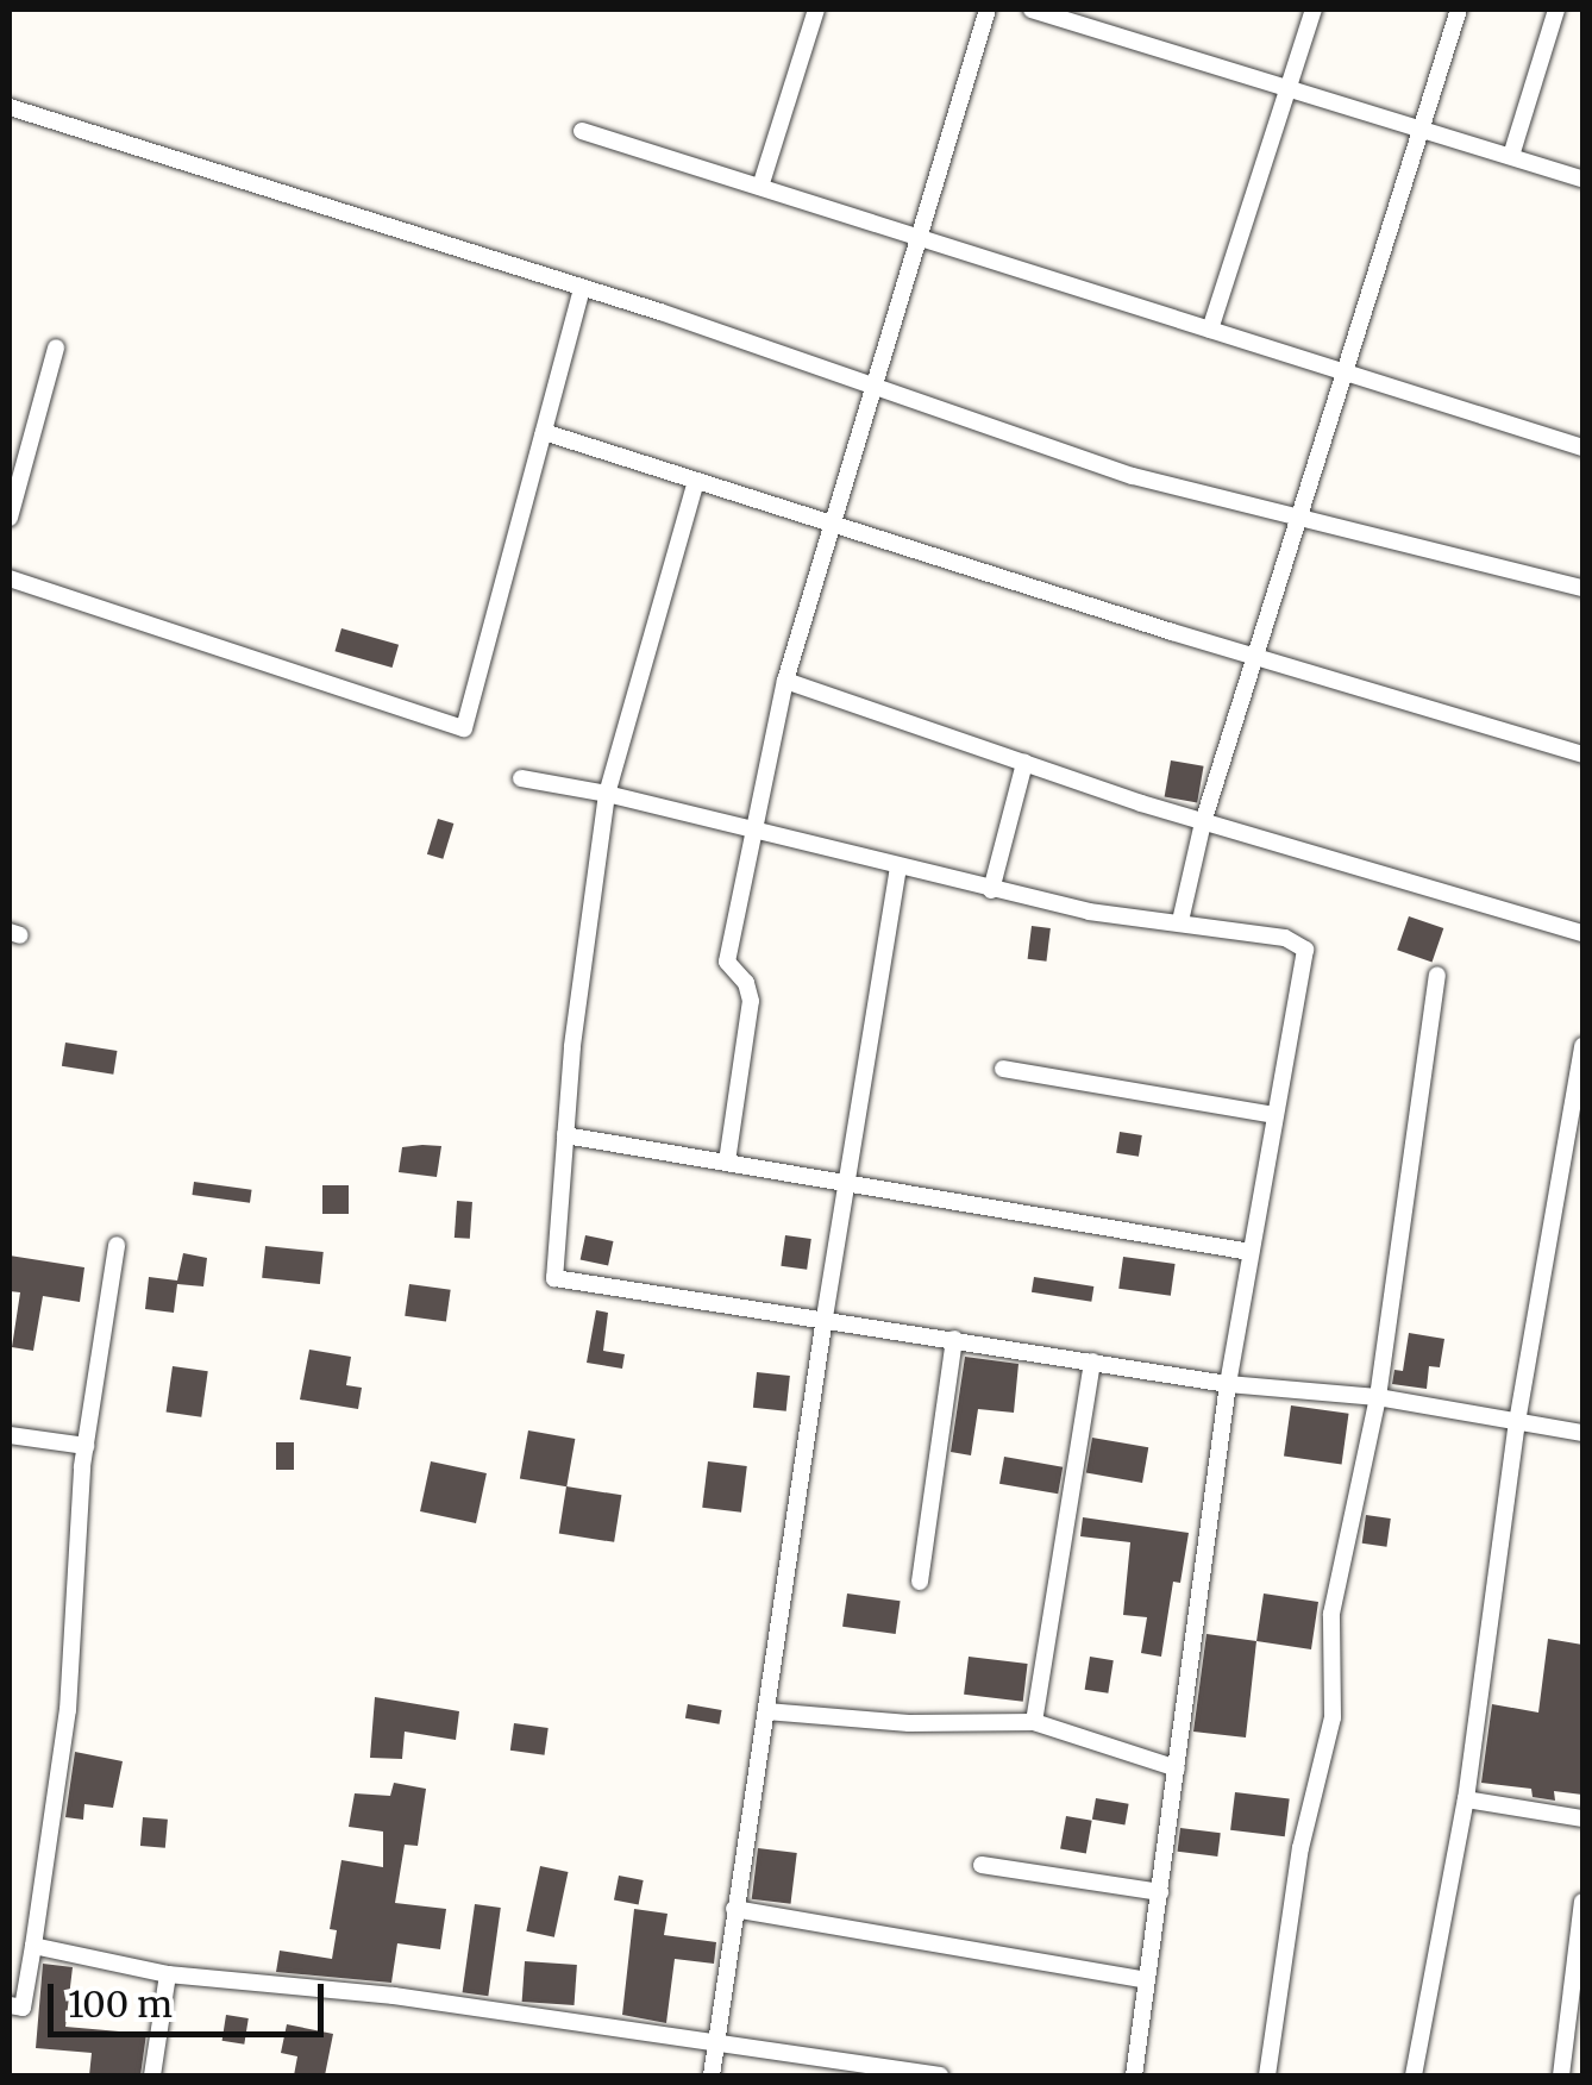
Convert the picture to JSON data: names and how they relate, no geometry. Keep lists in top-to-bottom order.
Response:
{
  "scale_bar": "100 m"
}
